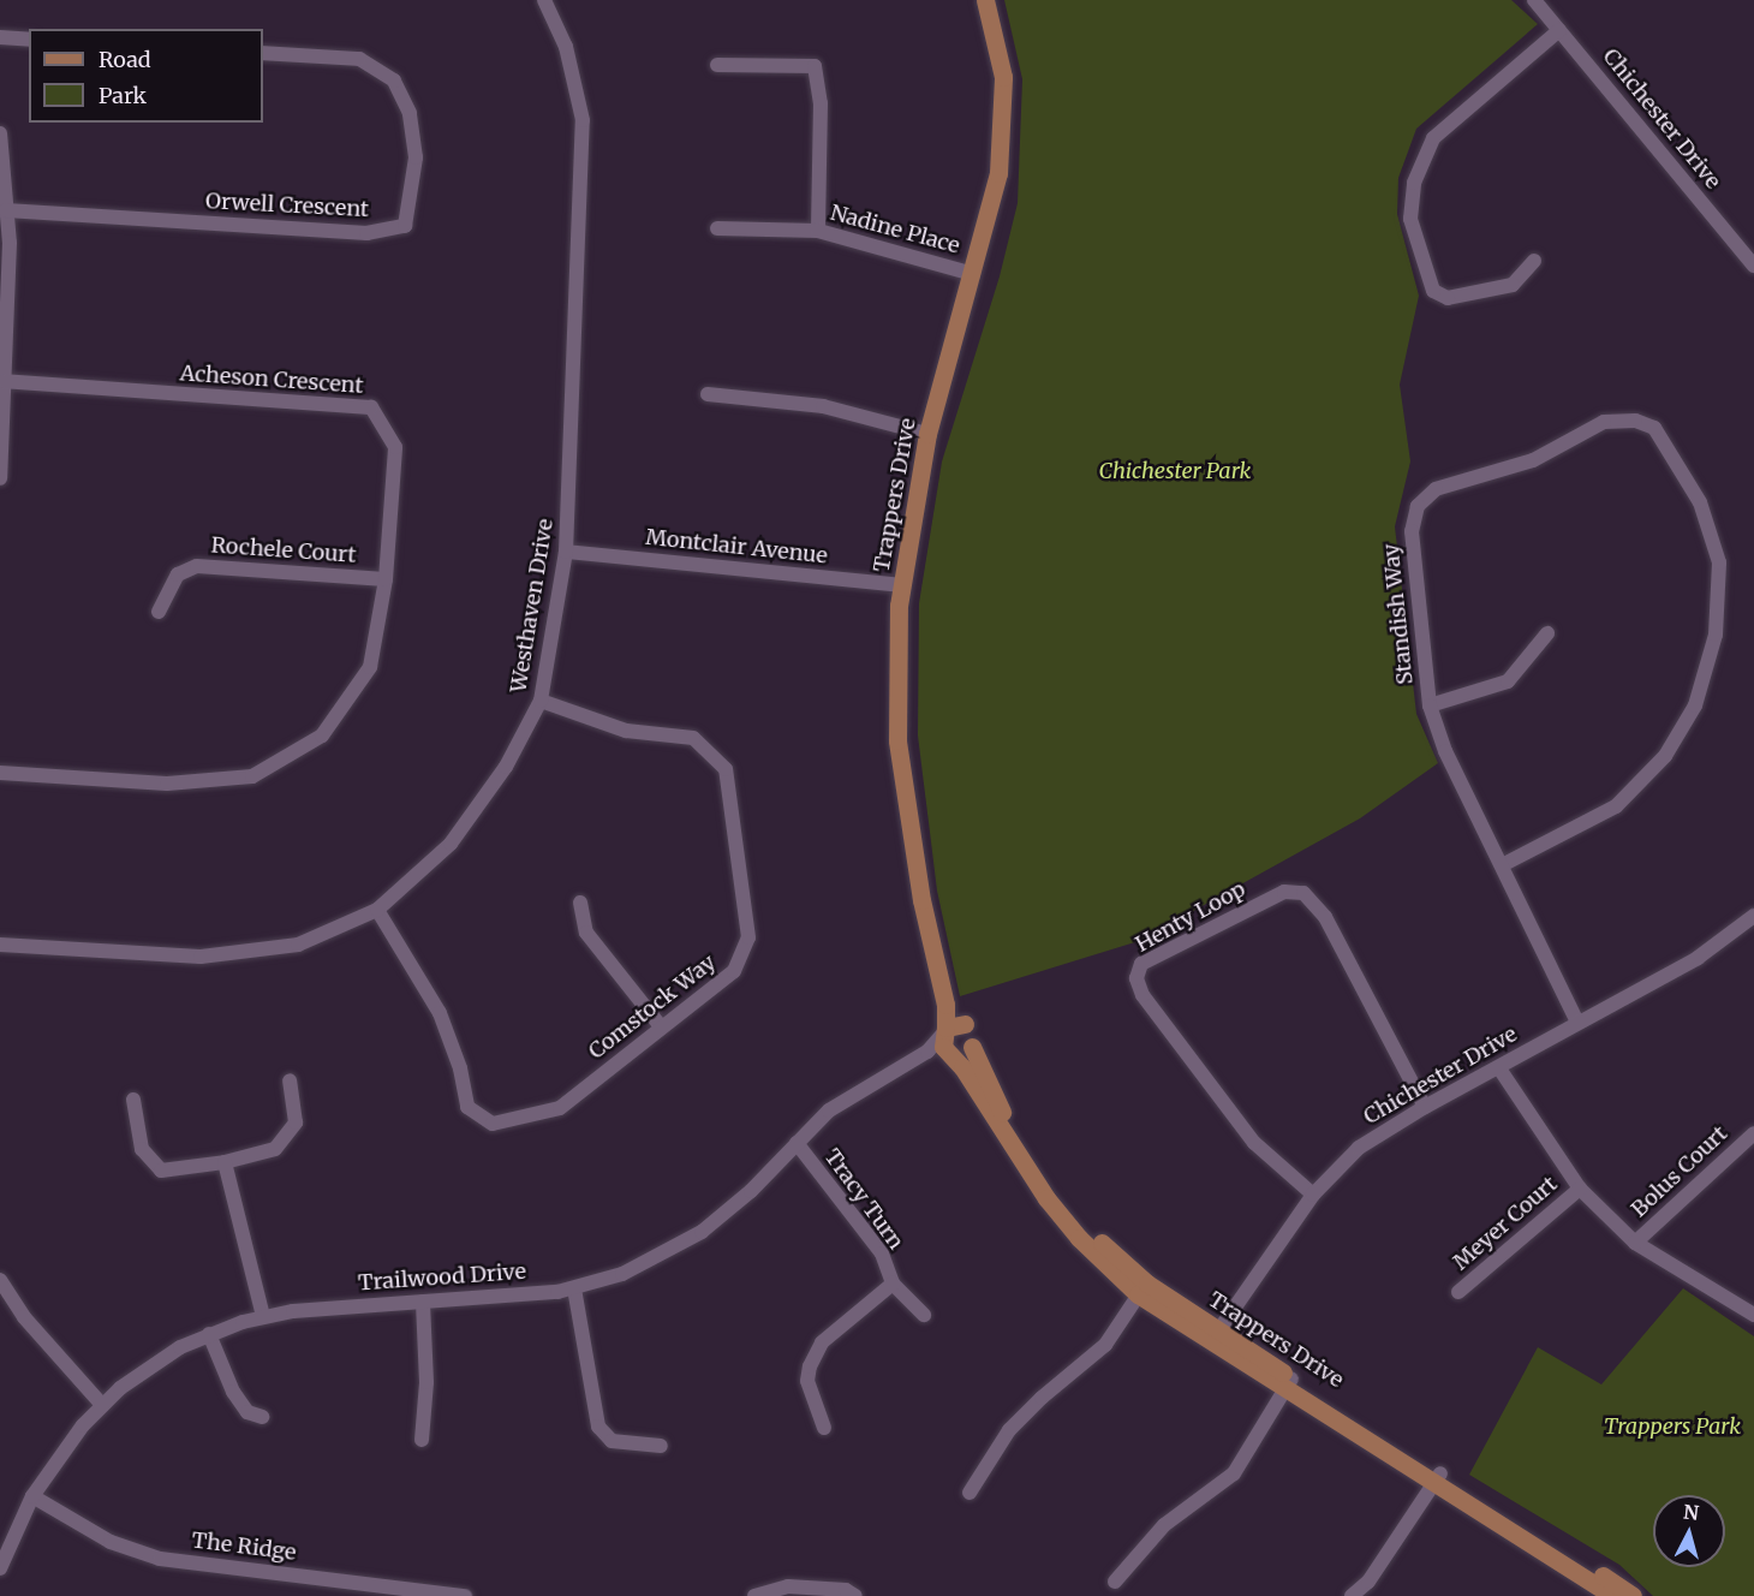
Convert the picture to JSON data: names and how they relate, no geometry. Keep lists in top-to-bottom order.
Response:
{
  "streets": {
    "main road": ["Trappers Drive"],
    "street": [
      "Chichester Drive",
      "Orwell Crescent",
      "Nadine Place",
      "Acheson Crescent",
      "Montclair Avenue",
      "Rochele Court",
      "Westhaven Drive",
      "Standish Way",
      "Henty Loop",
      "Comstock Way",
      "Bolus Court",
      "Tracy Turn",
      "Meyer Court",
      "Trailwood Drive",
      "The Ridge"
    ]
  },
  "crossings": [
    ["Chichester Drive", "Trappers Drive"],
    ["Chichester Drive", "Standish Way"],
    ["Chichester Drive", "Henty Loop"],
    ["Nadine Place", "Trappers Drive"],
    ["Acheson Crescent", "Rochele Court"],
    ["Trappers Drive", "Montclair Avenue"],
    ["Trappers Drive", "Trailwood Drive"],
    ["Montclair Avenue", "Westhaven Drive"],
    ["Westhaven Drive", "Comstock Way"],
    ["Tracy Turn", "Trailwood Drive"],
    ["Trailwood Drive", "The Ridge"]
  ],
  "parks": ["Chichester Park", "Trappers Park"],
  "legend": ["Road", "Park"],
  "north": "top"
}
